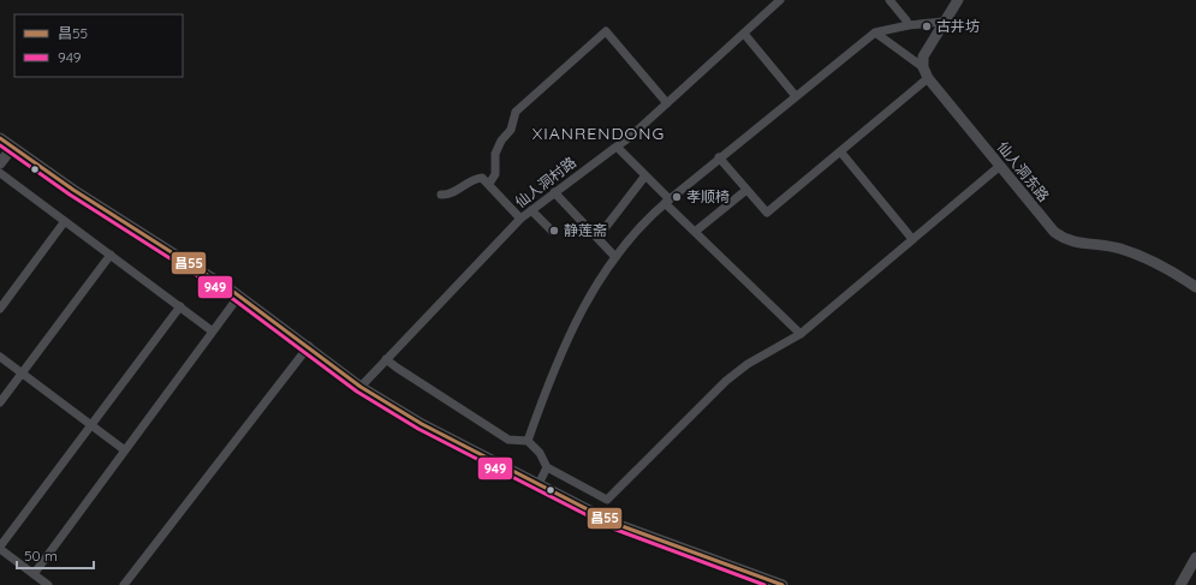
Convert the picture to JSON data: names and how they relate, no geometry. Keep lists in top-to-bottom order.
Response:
{
  "streets": {
    "street": ["仙人洞东路", "仙人洞村路"]
  },
  "districts": ["XIANRENDONG"],
  "places": ["古井坊", "孝顺椅", "静莲斋"],
  "lines": ["transit line 昌55", "transit line 949"],
  "legend": ["昌55", "949"],
  "scale_bar": "50 m"
}
